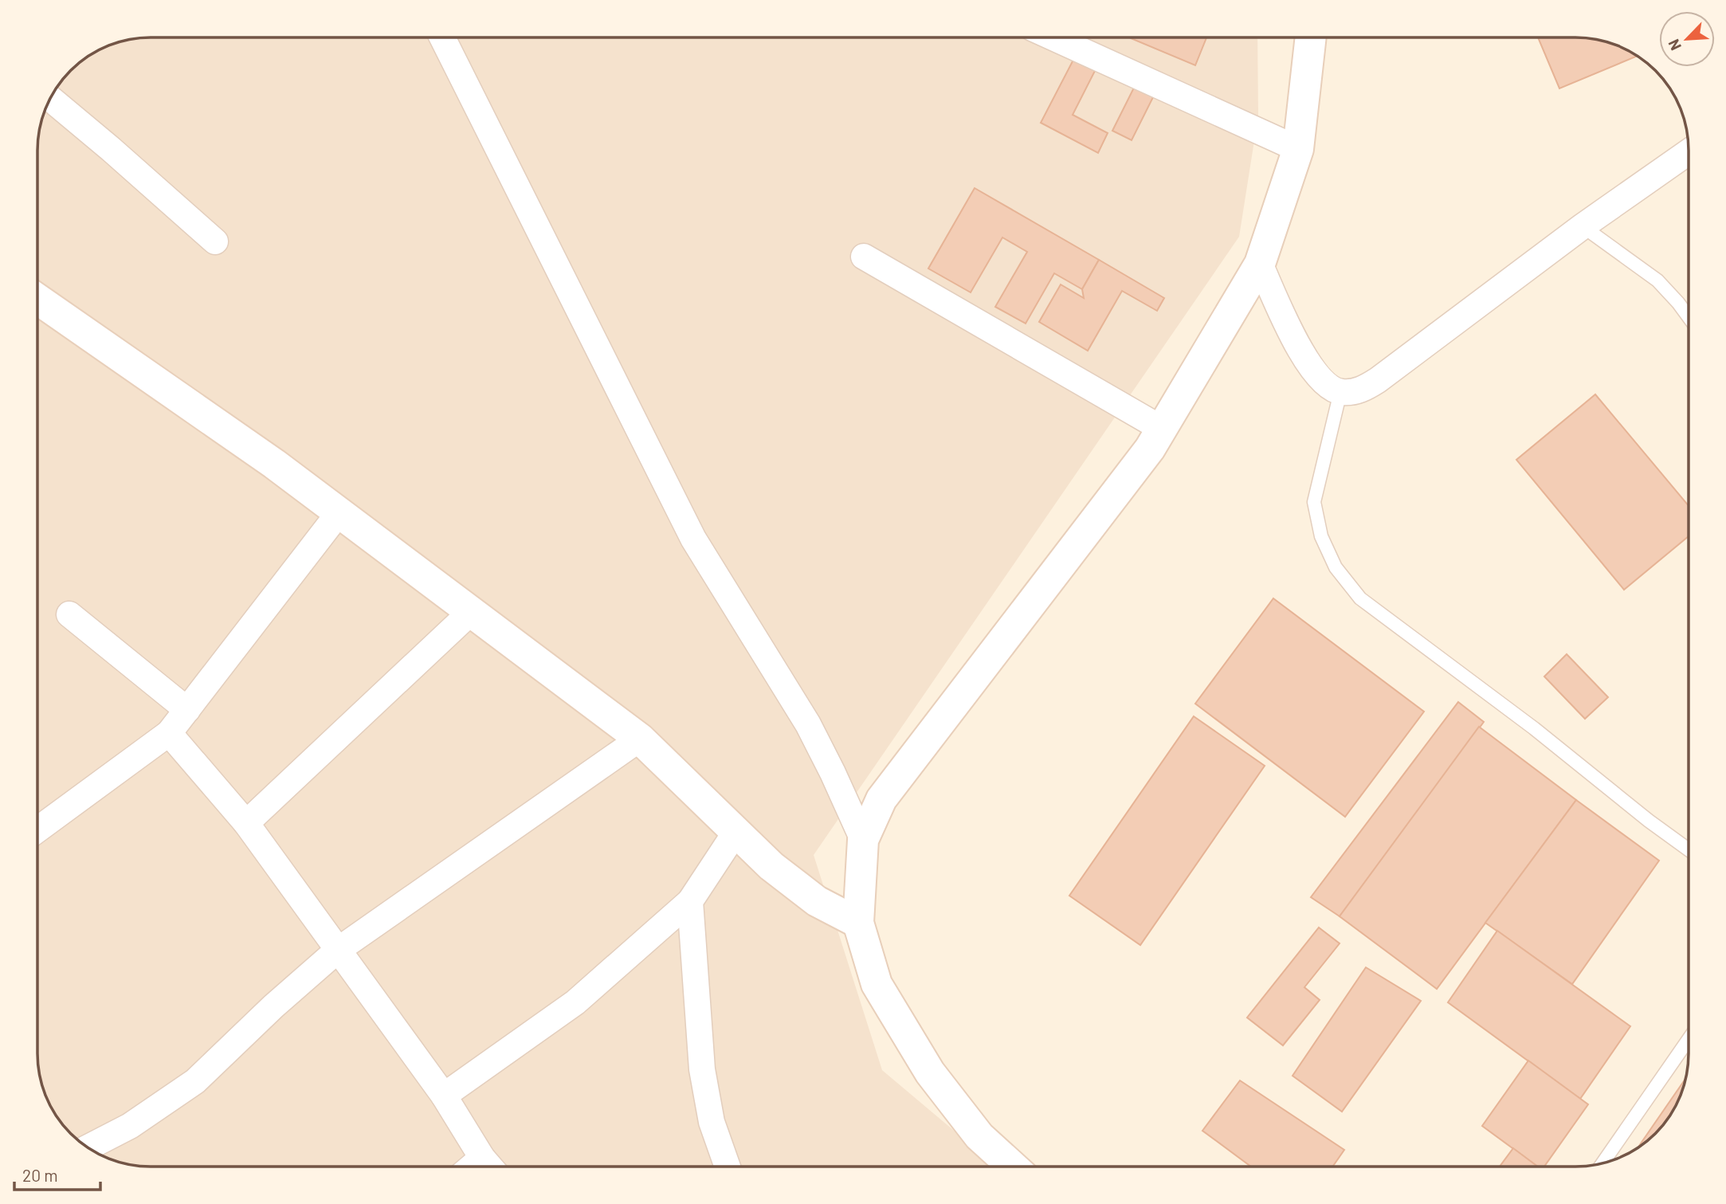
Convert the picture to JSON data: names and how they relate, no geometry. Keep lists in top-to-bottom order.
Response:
{
  "scale_bar": "20 m",
  "north": "bottom left"
}
